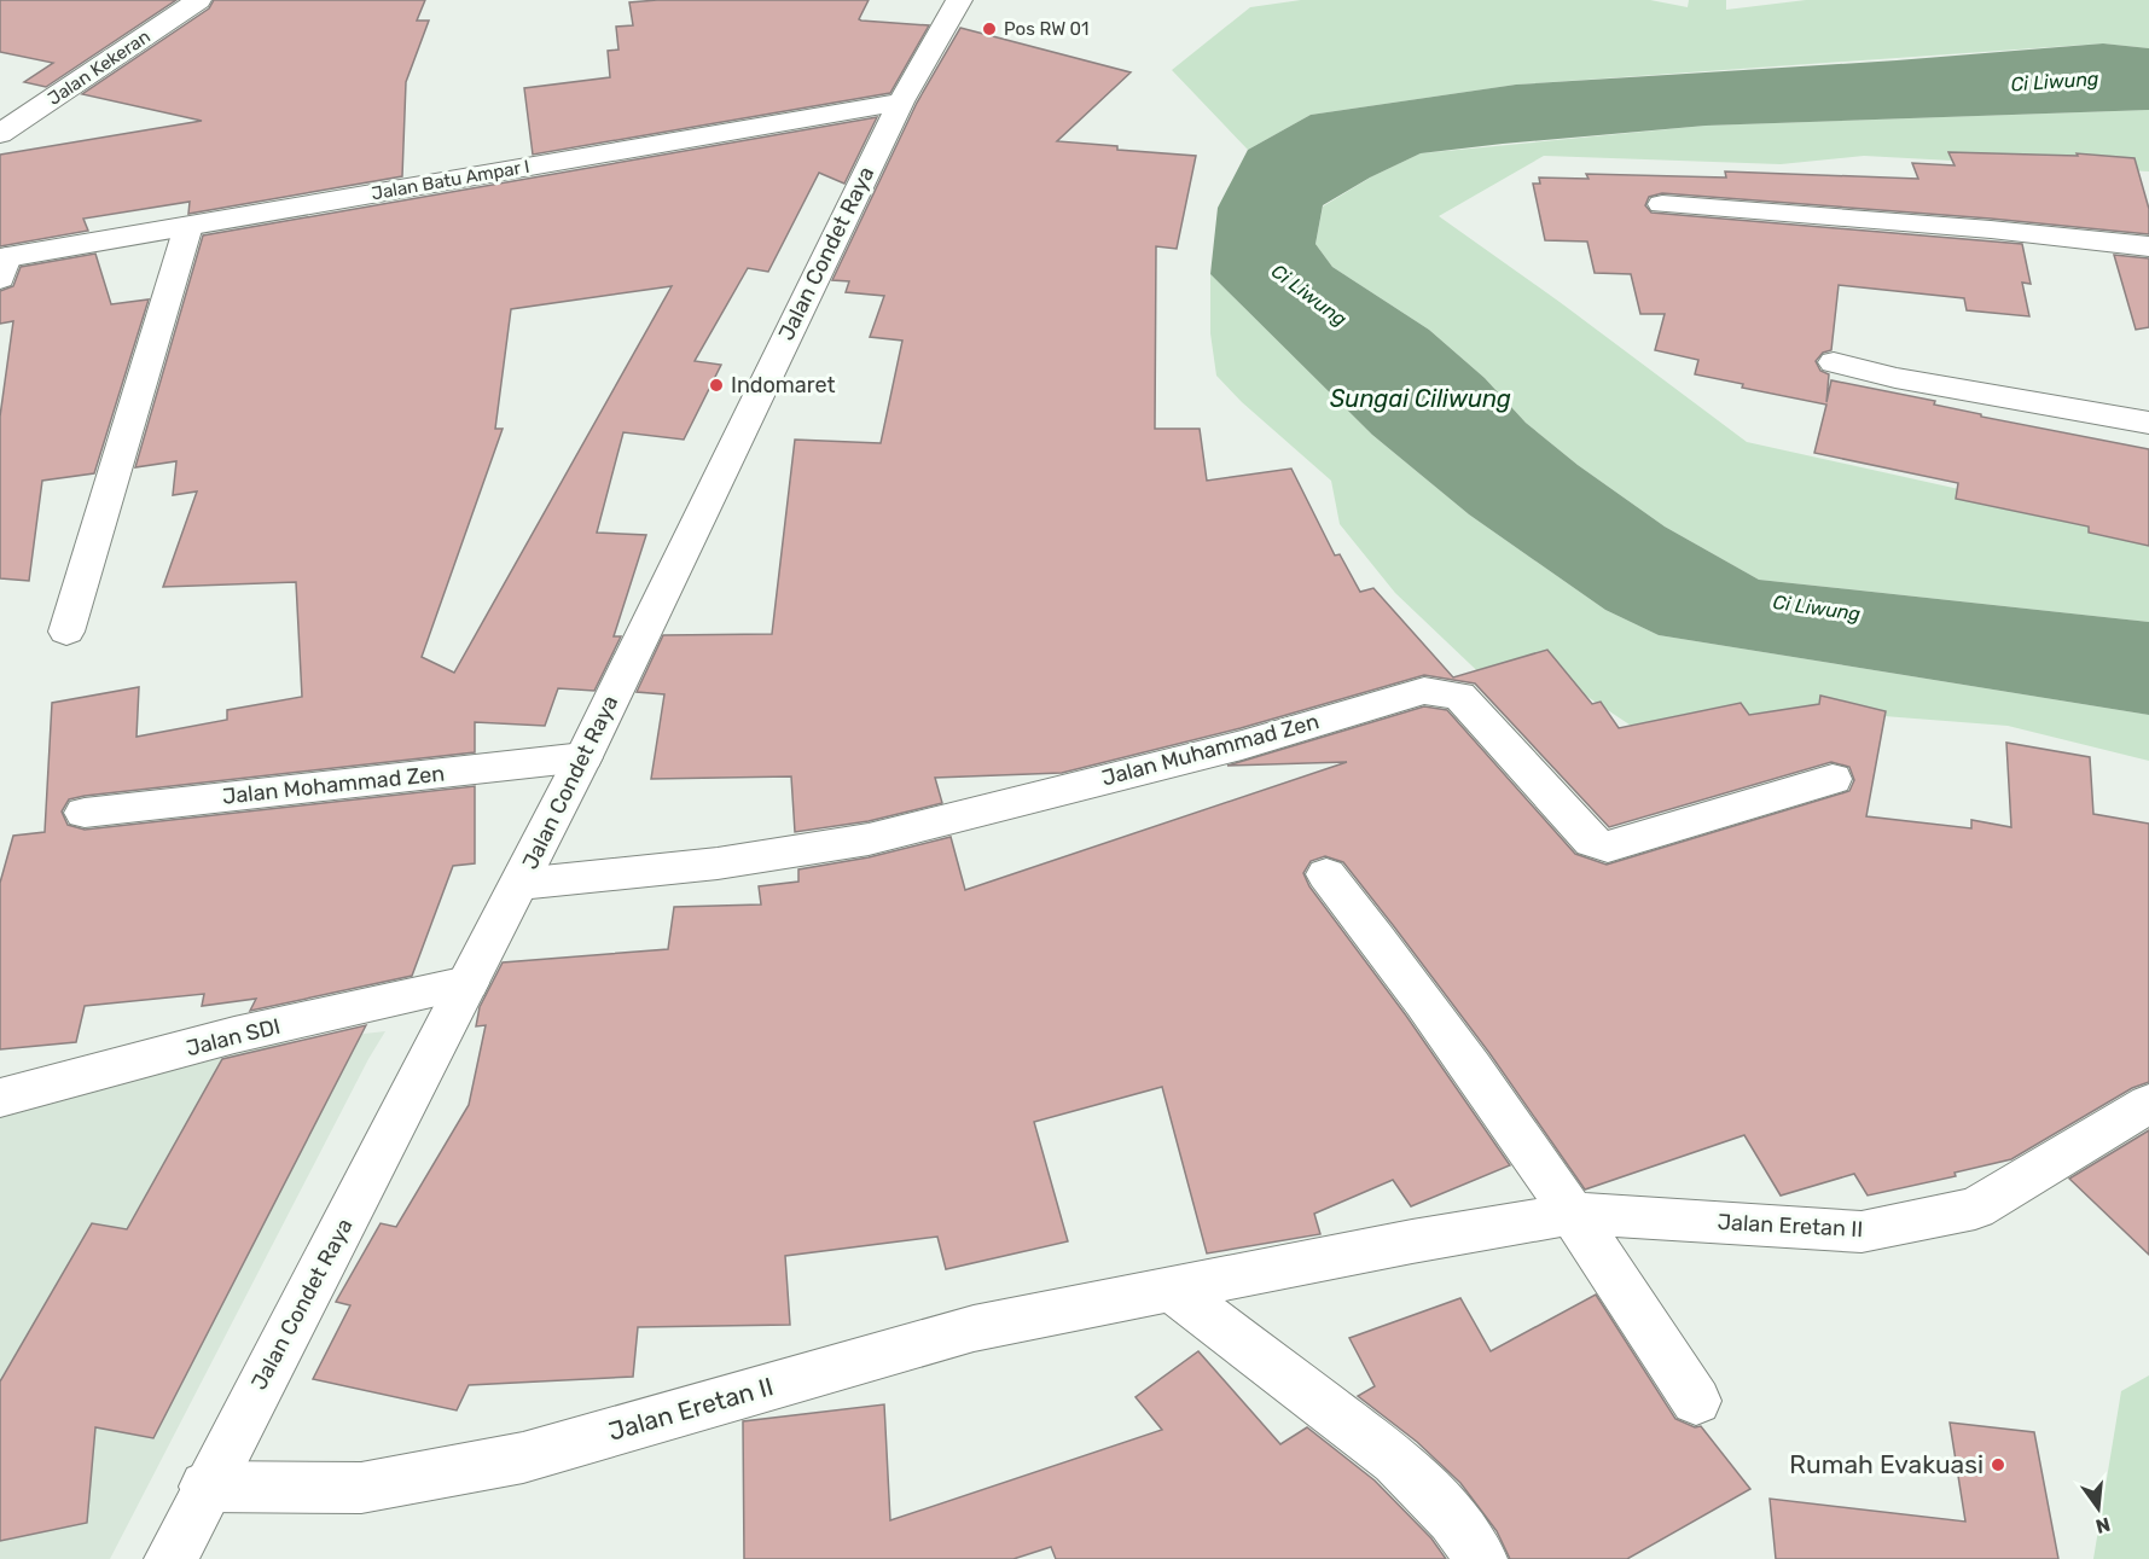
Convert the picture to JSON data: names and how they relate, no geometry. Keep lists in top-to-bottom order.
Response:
{
  "streets": {
    "street": [
      "Jalan Kekeran",
      "Jalan Batu Ampar I",
      "Jalan Condet Raya",
      "Jalan Muhammad Zen",
      "Jalan Mohammad Zen",
      "Jalan SDI",
      "Jalan Eretan II"
    ]
  },
  "crossings": [
    ["Jalan Batu Ampar I", "Jalan Condet Raya"],
    ["Jalan Condet Raya", "Jalan Muhammad Zen"],
    ["Jalan Condet Raya", "Jalan Mohammad Zen"],
    ["Jalan Condet Raya", "Jalan SDI"],
    ["Jalan Condet Raya", "Jalan Eretan II"]
  ],
  "water": ["Ci Liwung", "Sungai Ciliwung"],
  "places": ["Pos RW 01", "Indomaret", "Rumah Evakuasi"],
  "north": "bottom"
}
